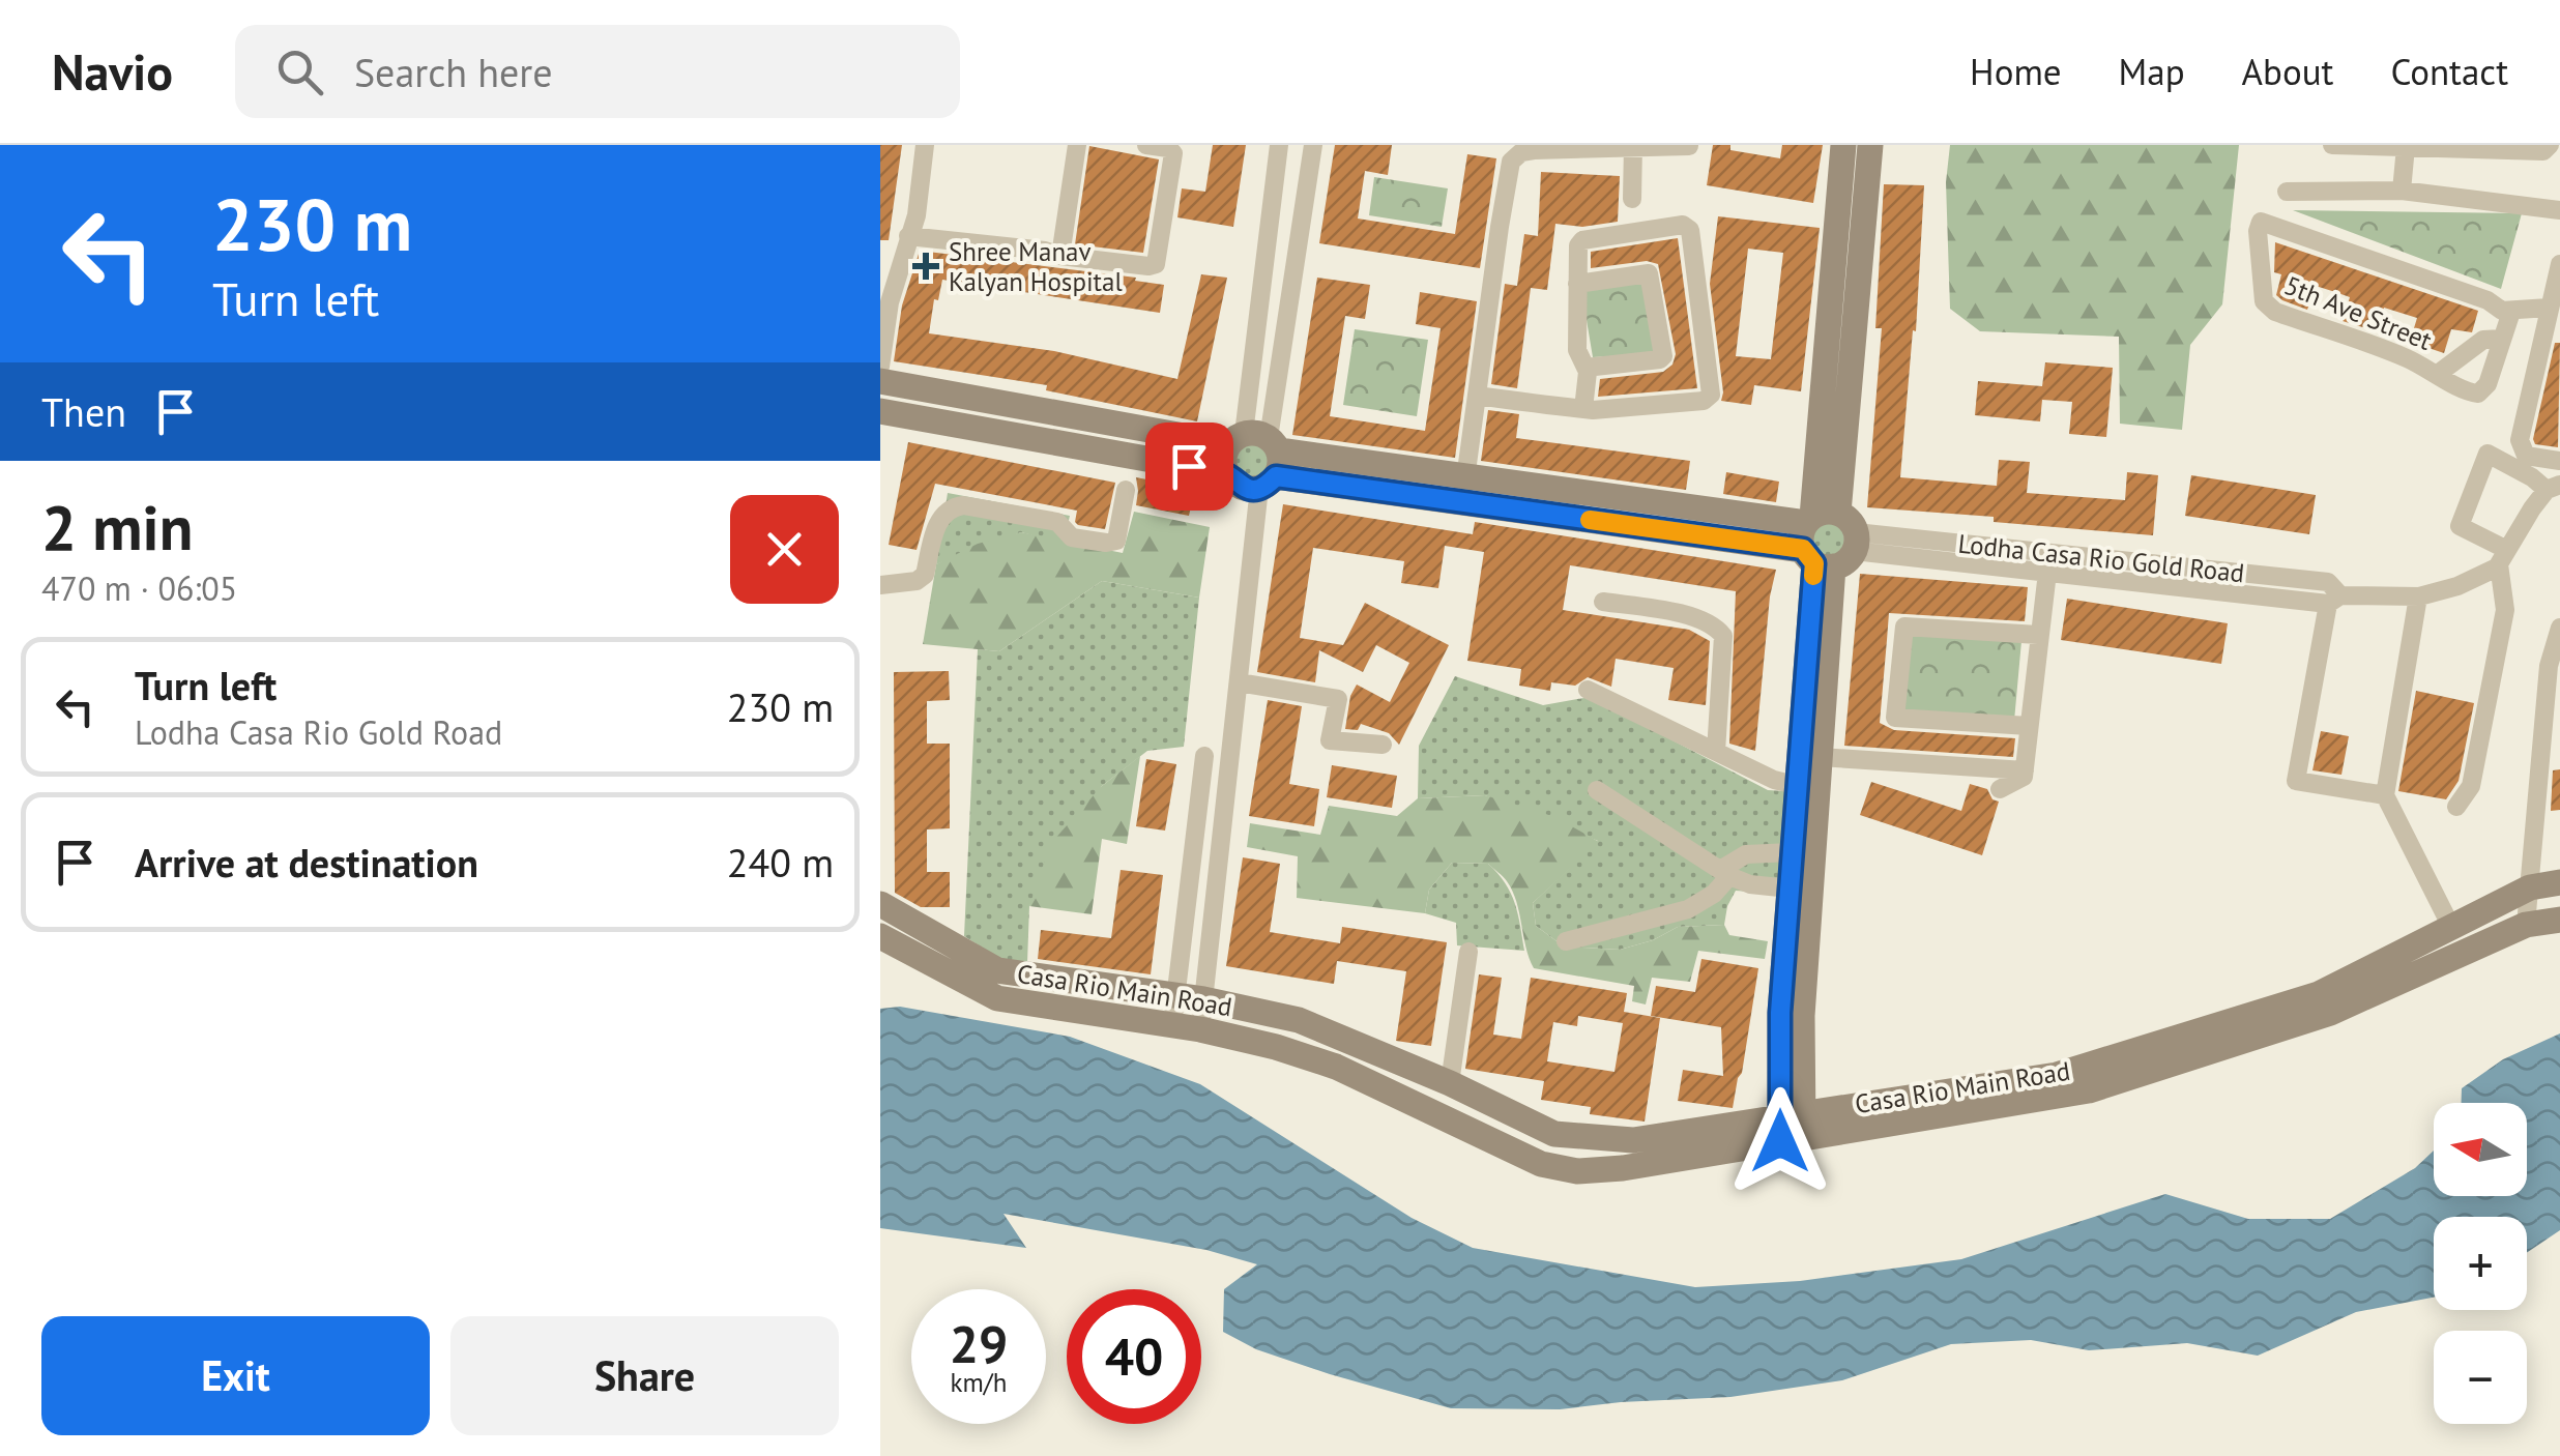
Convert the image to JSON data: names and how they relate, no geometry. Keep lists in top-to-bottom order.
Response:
{
  "streets": {
    "street": ["5th Ave Street", "Lodha Casa Rio Gold Road", "Casa Rio Main Road"]
  },
  "places": {
    "health": ["Shree Manav Kalyan Hospital"]
  },
  "north": "left",
  "page": {
    "header": "Navio",
    "search": "Search here",
    "nav": [
      "Home",
      "Map",
      "About",
      "Contact"
    ],
    "turn": ["230 m", "Turn left"],
    "then": "Then",
    "heading": ["2 min", "470 m · 06:05"],
    "list": [
      {
        "name": "Turn left",
        "note": "Lodha Casa Rio Gold Road",
        "value": "230 m"
      },
      {
        "name": "Arrive at destination",
        "value": "240 m"
      }
    ],
    "map_buttons": ["+", "−"],
    "speed": "29 km/h",
    "limit": "40",
    "buttons": ["Exit", "Share"]
  }
}
